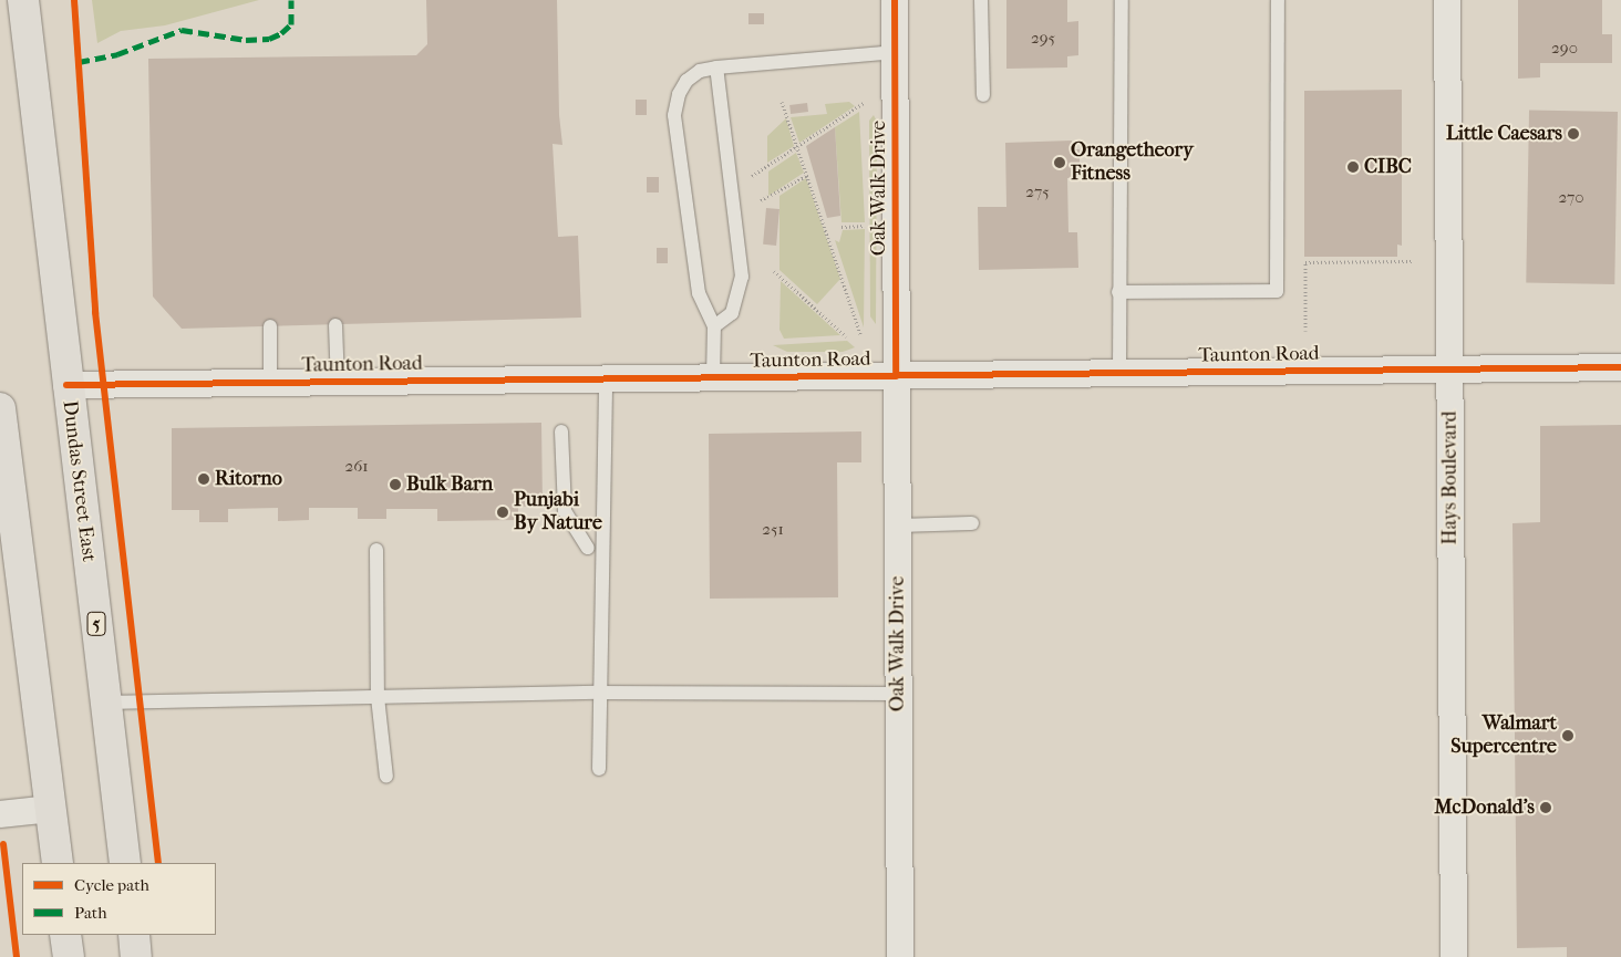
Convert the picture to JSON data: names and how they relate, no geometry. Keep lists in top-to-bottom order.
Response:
{
  "streets": {
    "main road": ["Dundas Street East", "5"],
    "street": ["Oak Walk Drive", "Taunton Road", "Hays Boulevard"]
  },
  "crossings": [
    ["Oak Walk Drive", "Taunton Road"],
    ["Taunton Road", "Hays Boulevard"],
    ["Taunton Road", "Dundas Street East"]
  ],
  "places": [
    "Little Caesars",
    "Orangetheory Fitness",
    "CIBC",
    "Ritorno",
    "Bulk Barn",
    "Punjabi By Nature",
    "Walmart Supercentre",
    "McDonald's"
  ],
  "house_numbers": [
    "295",
    "290",
    "275",
    "270",
    "261",
    "251"
  ],
  "legend": ["Cycle path", "Path"]
}
